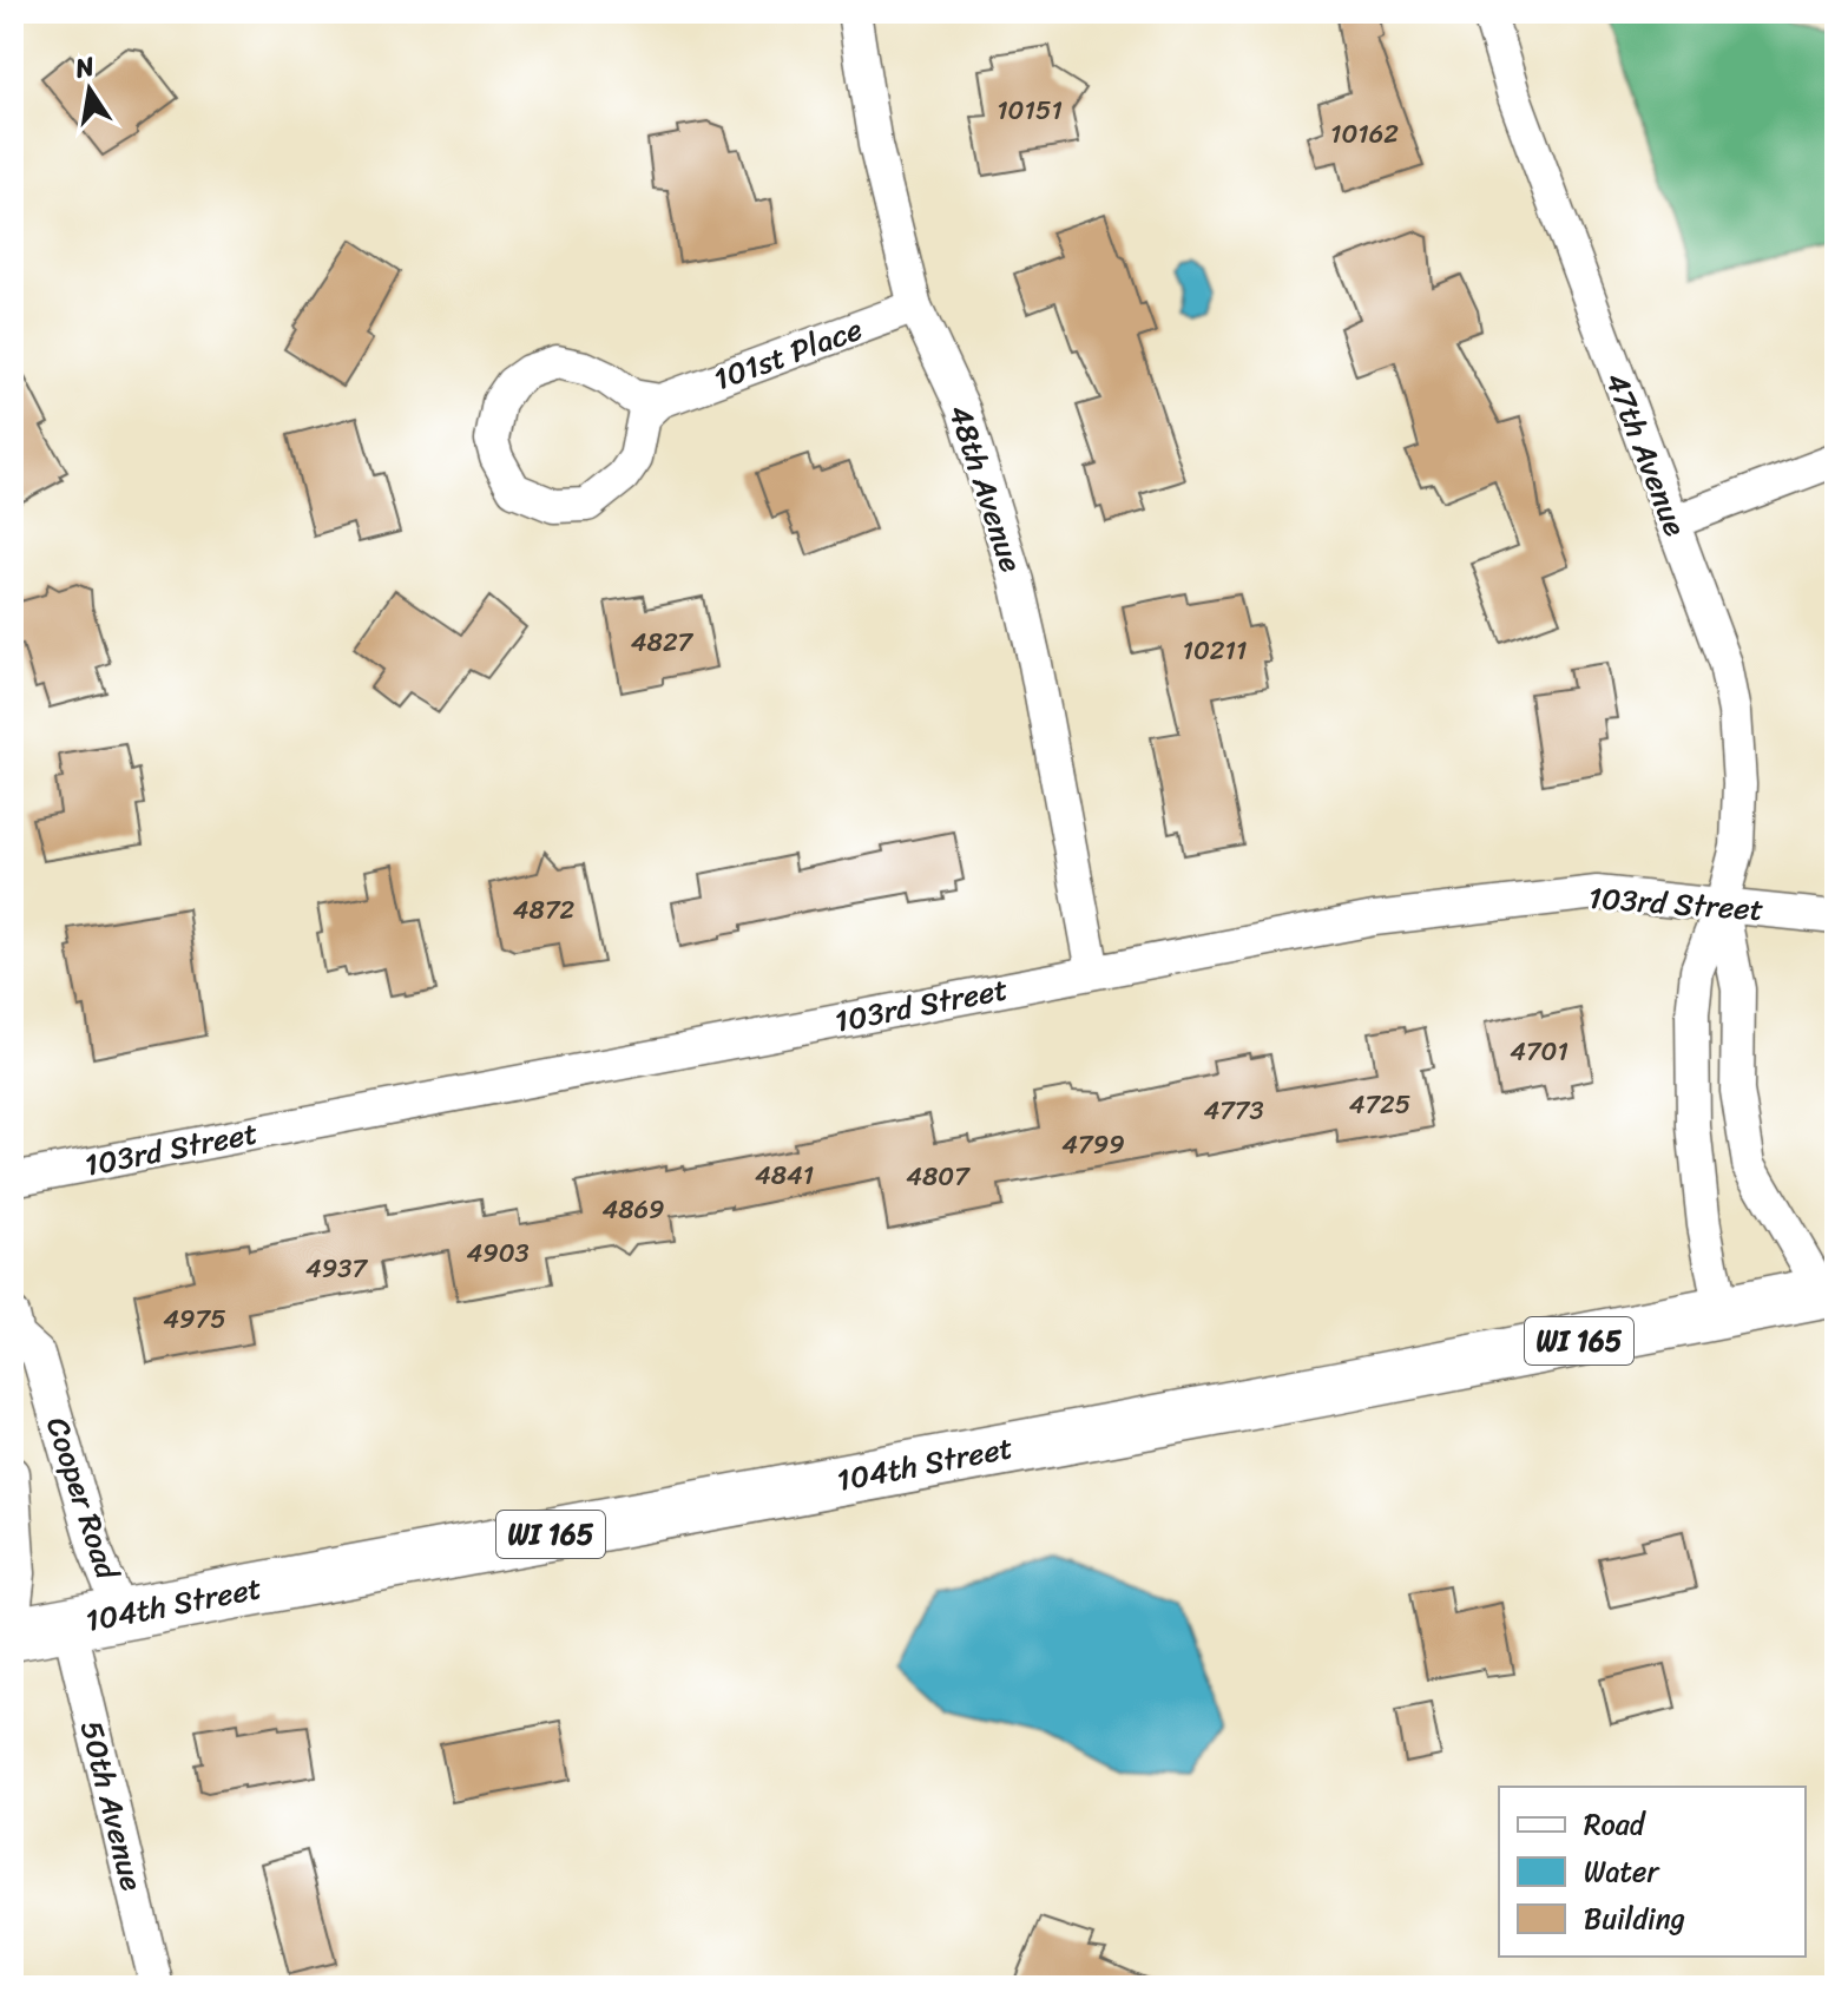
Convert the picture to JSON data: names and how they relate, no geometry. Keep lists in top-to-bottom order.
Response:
{
  "streets": {
    "main road": ["WI 165", "104th Street"],
    "street": [
      "101st Place",
      "47th Avenue",
      "48th Avenue",
      "103rd Street",
      "Cooper Road",
      "50th Avenue"
    ]
  },
  "crossings": [
    ["101st Place", "48th Avenue"],
    ["47th Avenue", "103rd Street"],
    ["47th Avenue", "104th Street"],
    ["48th Avenue", "103rd Street"],
    ["104th Street", "Cooper Road"],
    ["104th Street", "50th Avenue"]
  ],
  "house_numbers": [
    "10151",
    "10162",
    "4827",
    "10211",
    "4872",
    "4701",
    "4725",
    "4773",
    "4799",
    "4841",
    "4807",
    "4869",
    "4903",
    "4937",
    "4975"
  ],
  "legend": ["Road", "Water", "Building"],
  "north": "top"
}
